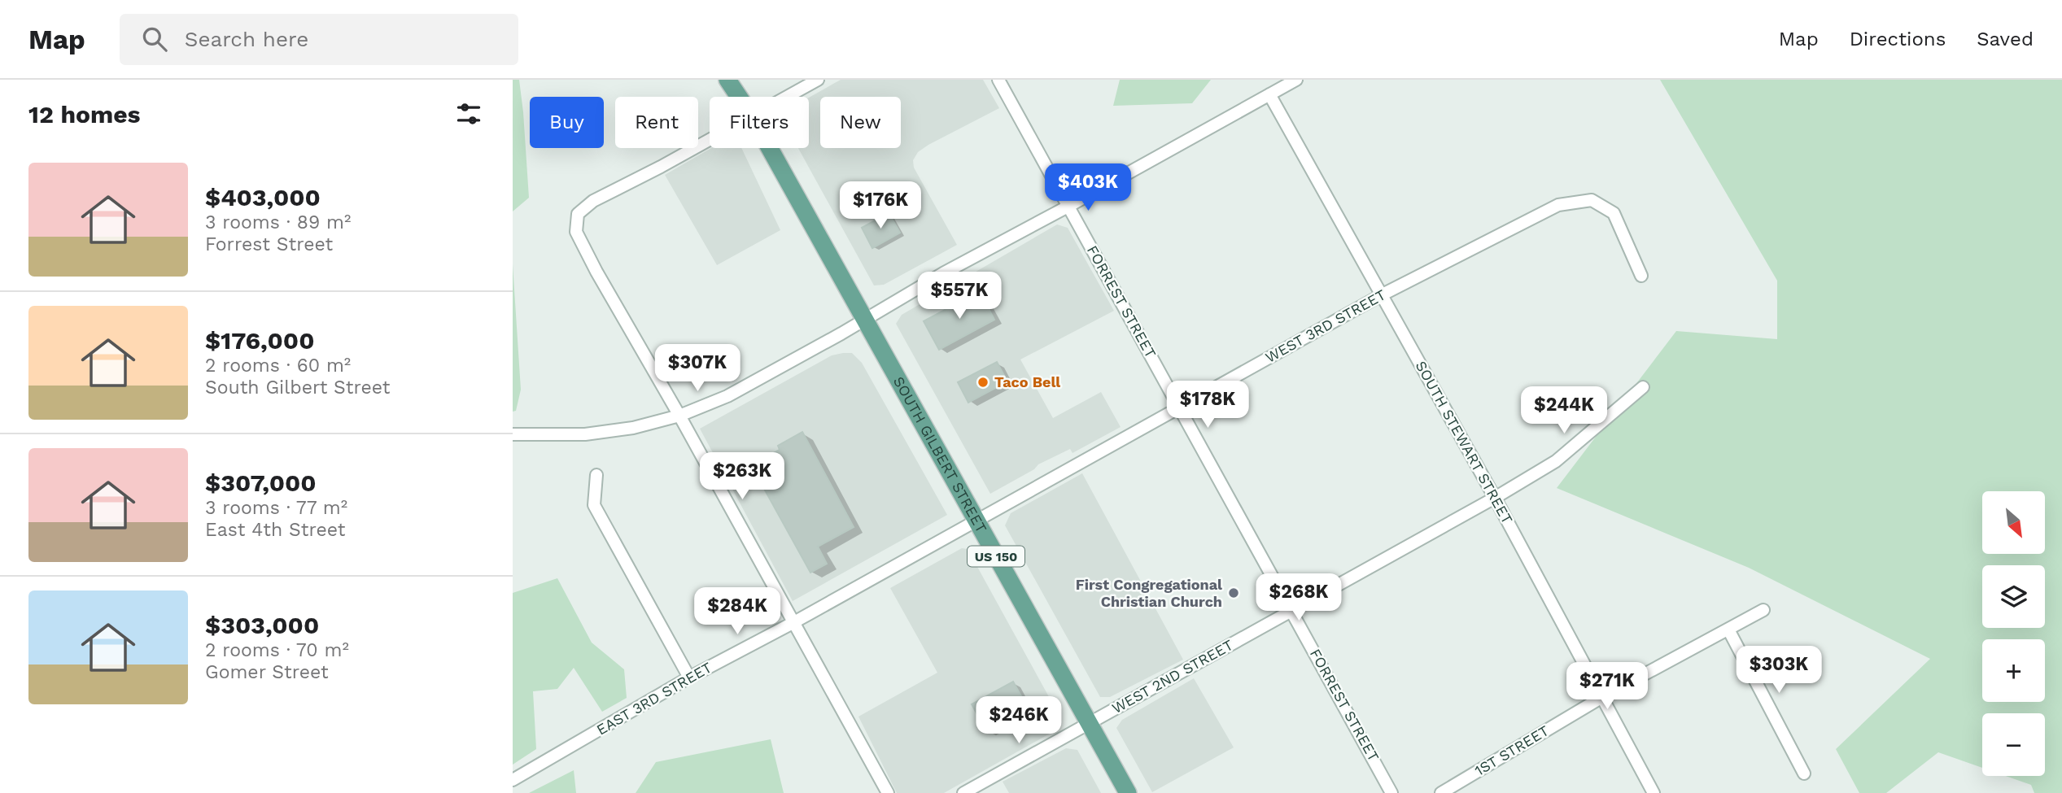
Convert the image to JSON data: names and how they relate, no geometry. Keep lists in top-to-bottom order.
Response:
{
  "streets": {
    "main road": ["SOUTH GILBERT STREET", "US 150"],
    "street": [
      "FORREST STREET",
      "WEST 3RD STREET",
      "SOUTH STEWART STREET",
      "WEST 2ND STREET",
      "EAST 3RD STREET",
      "1ST STREET"
    ]
  },
  "crossings": [
    ["FORREST STREET", "WEST 3RD STREET"],
    ["FORREST STREET", "WEST 2ND STREET"],
    ["WEST 3RD STREET", "SOUTH STEWART STREET"],
    ["WEST 3RD STREET", "SOUTH GILBERT STREET"],
    ["WEST 3RD STREET", "EAST 3RD STREET"],
    ["SOUTH STEWART STREET", "WEST 2ND STREET"],
    ["SOUTH STEWART STREET", "1ST STREET"],
    ["SOUTH GILBERT STREET", "WEST 2ND STREET"],
    ["SOUTH GILBERT STREET", "EAST 3RD STREET"]
  ],
  "places": ["Taco Bell", "First Congregational Christian Church"],
  "north": "bottom right",
  "page": {
    "header": "Map",
    "search": "Search here",
    "nav": ["Map", "Directions", "Saved"],
    "heading": "12 homes",
    "chip": [
      "Buy",
      "Rent",
      "Filters",
      "New"
    ],
    "list": [
      {
        "name": "$403,000",
        "note": "3 rooms · 89 m² · Forrest Street"
      },
      {
        "name": "$176,000",
        "note": "2 rooms · 60 m² · South Gilbert Street"
      },
      {
        "name": "$307,000",
        "note": "3 rooms · 77 m² · East 4th Street"
      },
      {
        "name": "$303,000",
        "note": "2 rooms · 70 m² · Gomer Street"
      }
    ],
    "price": [
      "$403K",
      "$176K",
      "$557K",
      "$307K",
      "$178K",
      "$244K",
      "$263K",
      "$268K",
      "$284K",
      "$303K",
      "$271K",
      "$246K"
    ],
    "map_buttons": ["+", "−"]
  }
}
